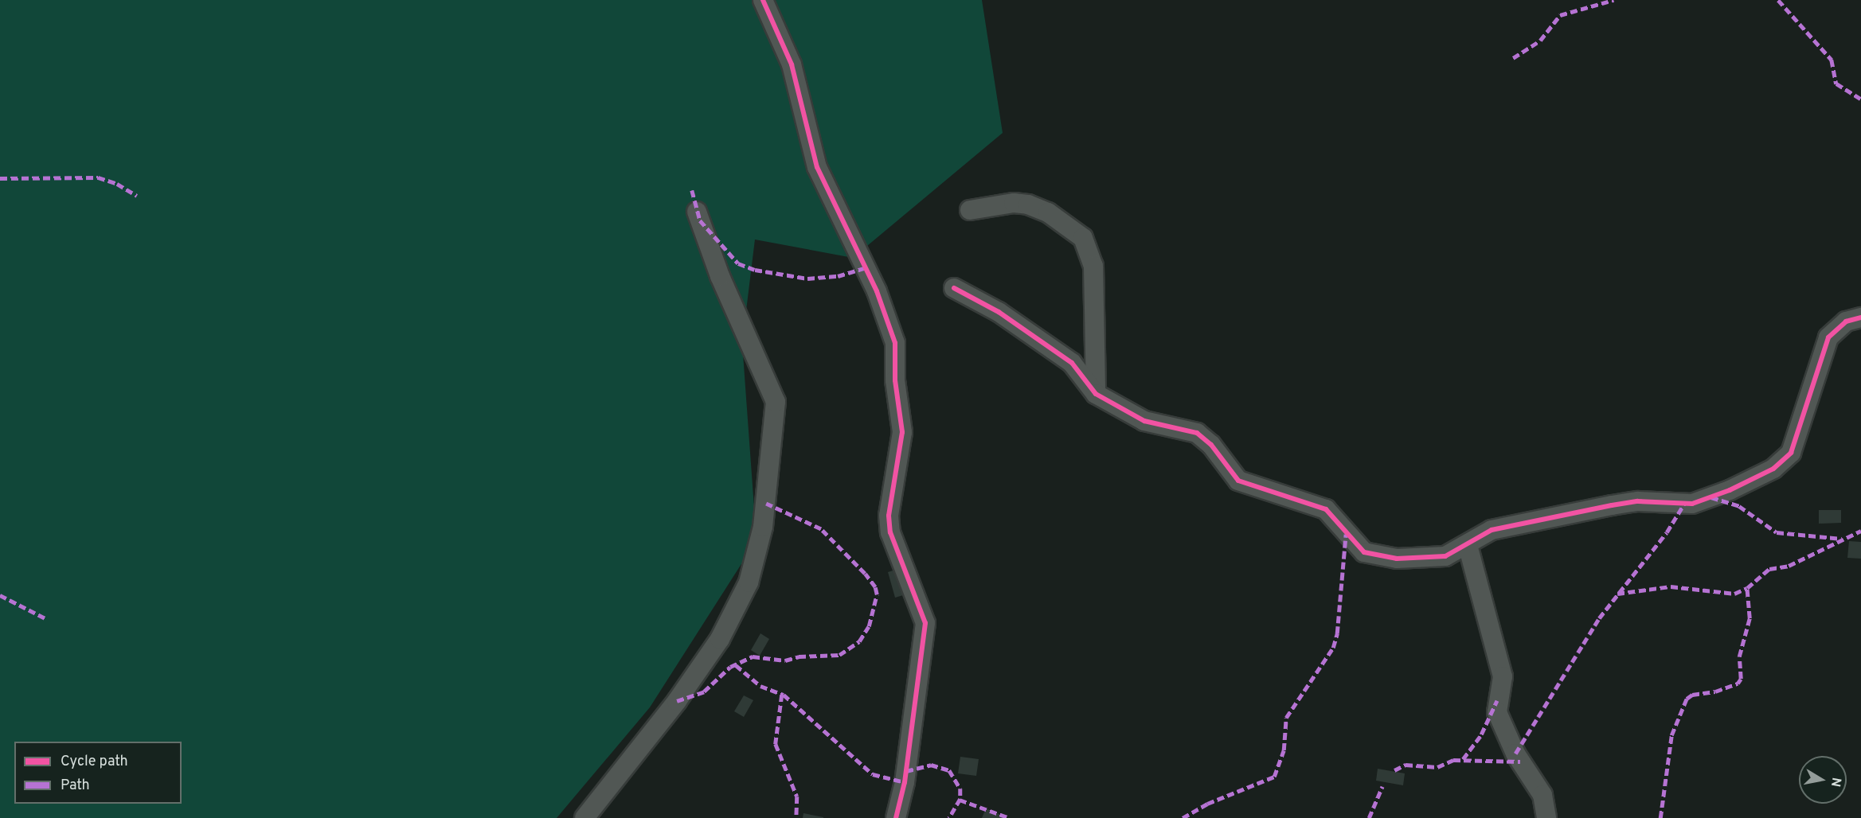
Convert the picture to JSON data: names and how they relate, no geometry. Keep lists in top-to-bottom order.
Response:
{
  "legend": ["Cycle path", "Path"],
  "north": "right"
}
